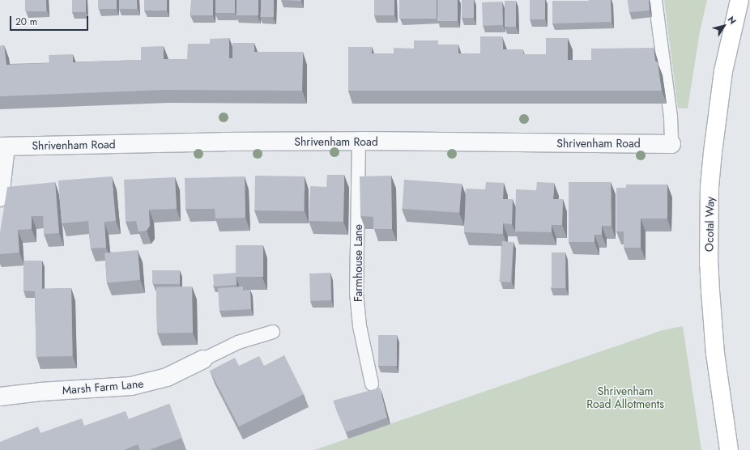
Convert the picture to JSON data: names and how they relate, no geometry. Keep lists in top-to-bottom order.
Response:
{
  "streets": {
    "main road": ["Ocotal Way"],
    "street": ["Shrivenham Road", "Marsh Farm Lane"],
    "lane": ["Farmhouse Lane"]
  },
  "crossings": [
    ["Shrivenham Road", "Farmhouse Lane"]
  ],
  "parks": ["Shrivenham Road Allotments"],
  "scale_bar": "20 m",
  "north": "top right"
}
